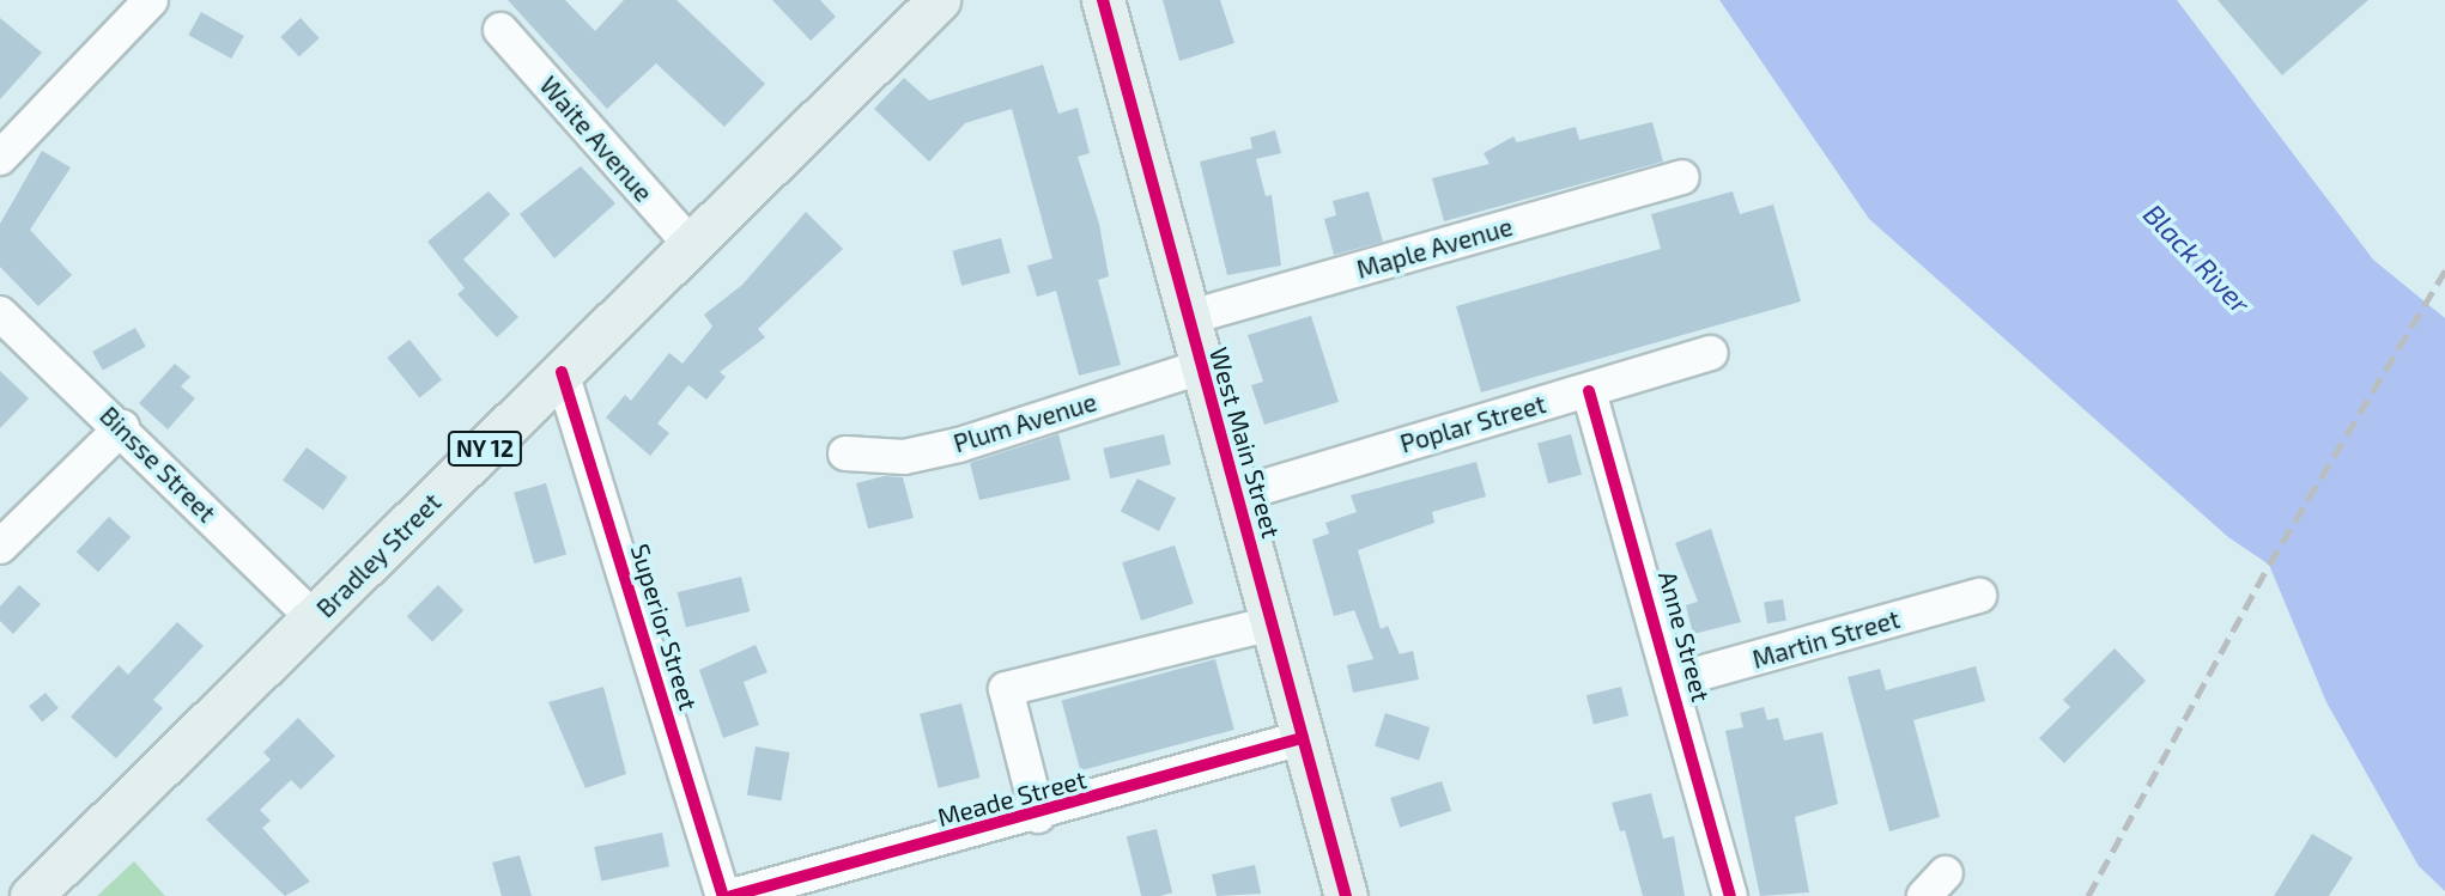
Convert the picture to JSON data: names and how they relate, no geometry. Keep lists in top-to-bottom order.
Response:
{
  "streets": {
    "main road": ["West Main Street", "NY 12", "Bradley Street"],
    "street": [
      "Waite Avenue",
      "Maple Avenue",
      "Plum Avenue",
      "Poplar Street",
      "Binsse Street",
      "Superior Street",
      "Anne Street",
      "Martin Street",
      "Meade Street"
    ]
  },
  "crossings": [
    ["Waite Avenue", "Bradley Street"],
    ["Maple Avenue", "West Main Street"],
    ["Plum Avenue", "West Main Street"],
    ["Poplar Street", "West Main Street"],
    ["Poplar Street", "Anne Street"],
    ["West Main Street", "Meade Street"],
    ["Binsse Street", "Bradley Street"],
    ["Bradley Street", "Superior Street"],
    ["Anne Street", "Martin Street"]
  ],
  "water": ["Black River"]
}
